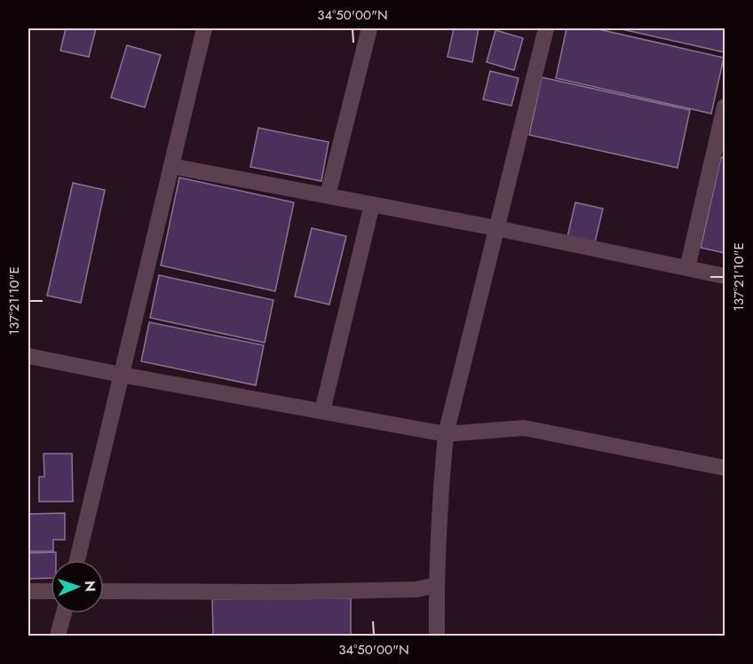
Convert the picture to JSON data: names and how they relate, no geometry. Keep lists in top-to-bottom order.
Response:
{
  "north": "right",
  "coordinates": ["34°50'00\"N", "137°21'10\"E"]
}
